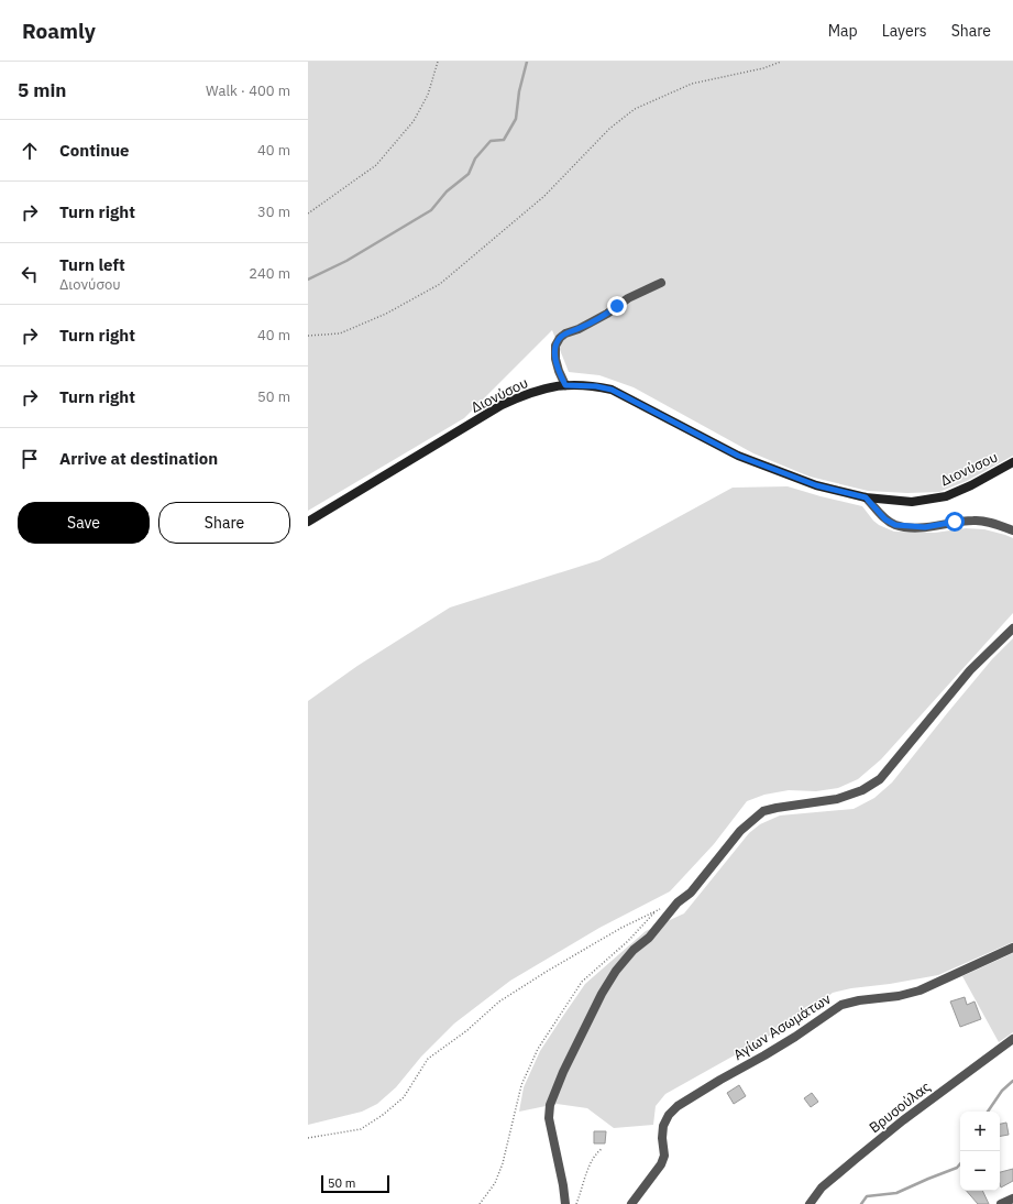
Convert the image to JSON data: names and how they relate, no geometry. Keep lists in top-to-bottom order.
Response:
{
  "streets": {
    "main road": ["Διονύσου"],
    "street": ["Αγίων Ασωμάτων", "Βρυσούλας"]
  },
  "scale_bar": "50 m",
  "page": {
    "header": "Roamly",
    "nav": ["Map", "Layers", "Share"],
    "heading": ["5 min", "Walk · 400 m"],
    "list": [
      ["Continue", "40 m"],
      ["Turn right", "30 m"],
      ["Turn left", "Διονύσου", "240 m"],
      ["Turn right", "40 m"],
      ["Turn right", "50 m"],
      "Arrive at destination"
    ],
    "buttons": ["Save", "Share"],
    "map_buttons": ["+", "−"],
    "scale": "50 m"
  }
}
